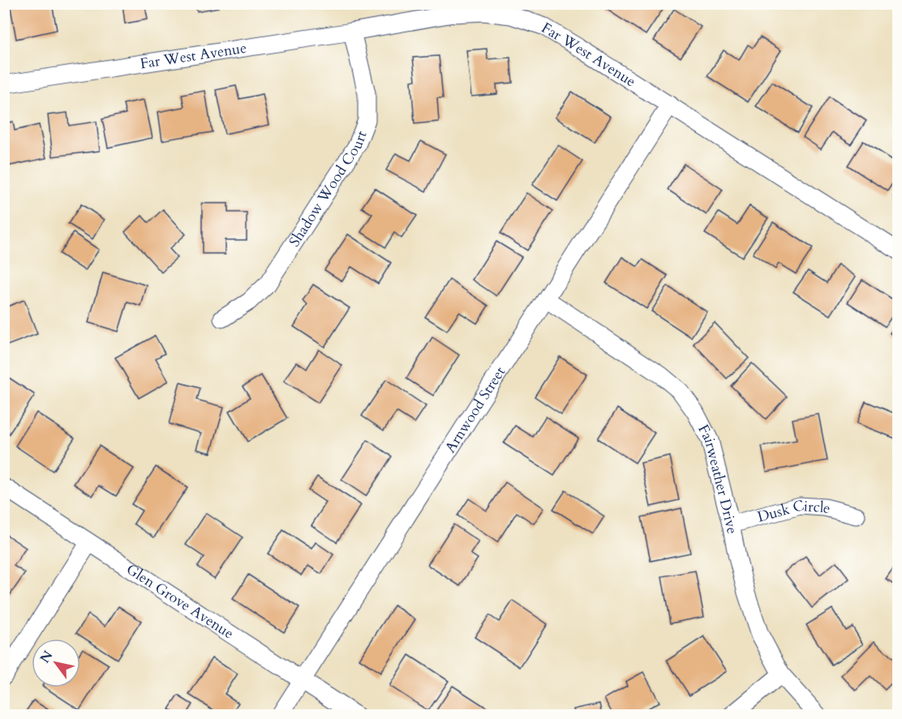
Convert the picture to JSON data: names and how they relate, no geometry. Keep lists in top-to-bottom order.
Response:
{
  "streets": {
    "street": [
      "Far West Avenue",
      "Shadow Wood Court",
      "Arnwood Street",
      "Fairweather Drive",
      "Dusk Circle",
      "Glen Grove Avenue"
    ]
  },
  "crossings": [
    ["Far West Avenue", "Shadow Wood Court"],
    ["Far West Avenue", "Arnwood Street"],
    ["Arnwood Street", "Fairweather Drive"],
    ["Arnwood Street", "Glen Grove Avenue"],
    ["Fairweather Drive", "Dusk Circle"]
  ],
  "north": "top left"
}
